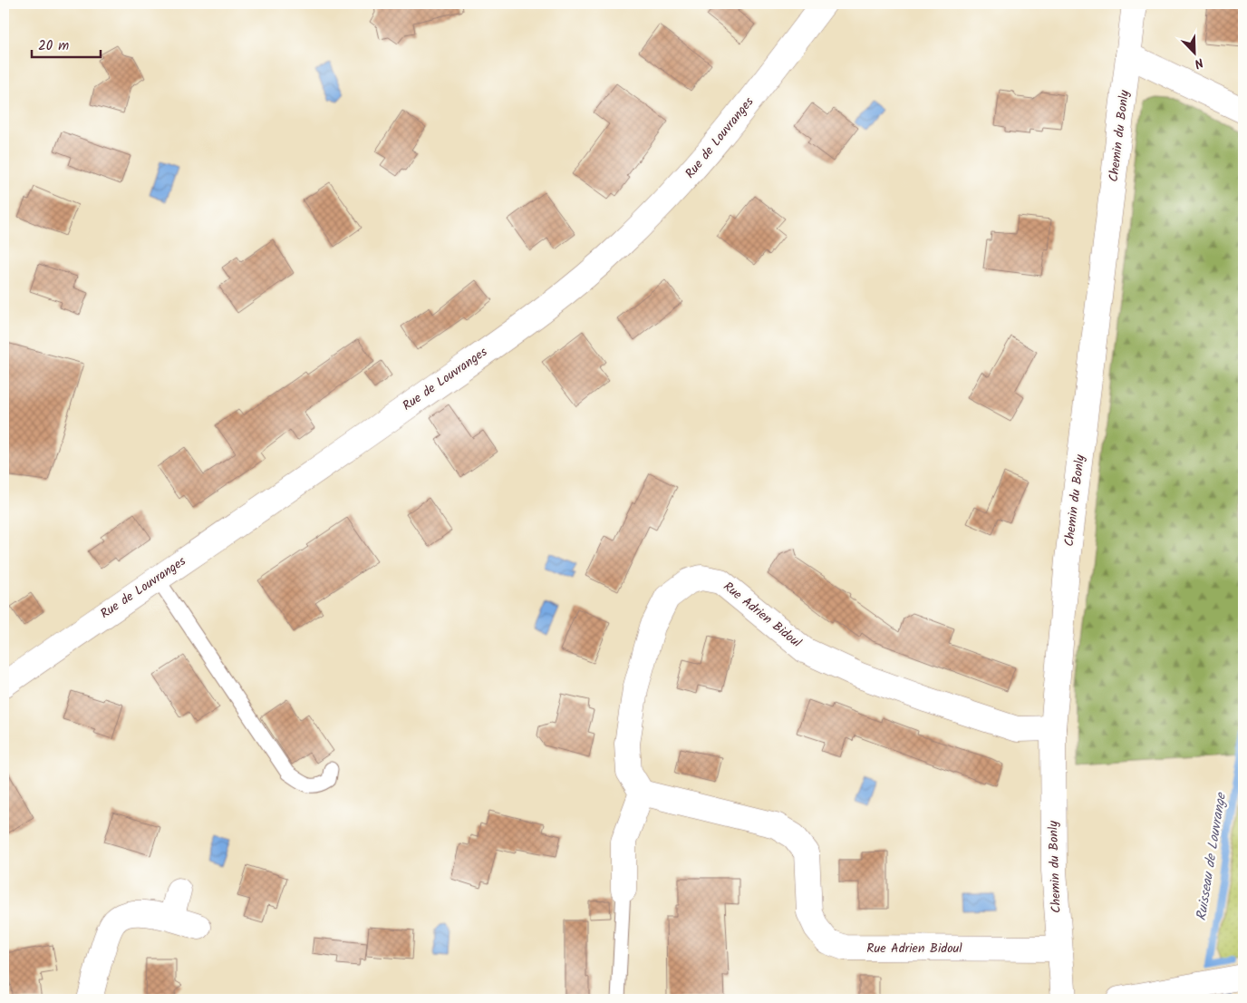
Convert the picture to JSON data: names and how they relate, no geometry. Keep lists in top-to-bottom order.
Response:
{
  "streets": {
    "street": ["Chemin du Bonly", "Rue de Louvranges", "Rue Adrien Bidoul"]
  },
  "crossings": [
    ["Chemin du Bonly", "Rue Adrien Bidoul"]
  ],
  "water": ["Ruisseau de Louvrange"],
  "scale_bar": "20 m",
  "north": "bottom right"
}
